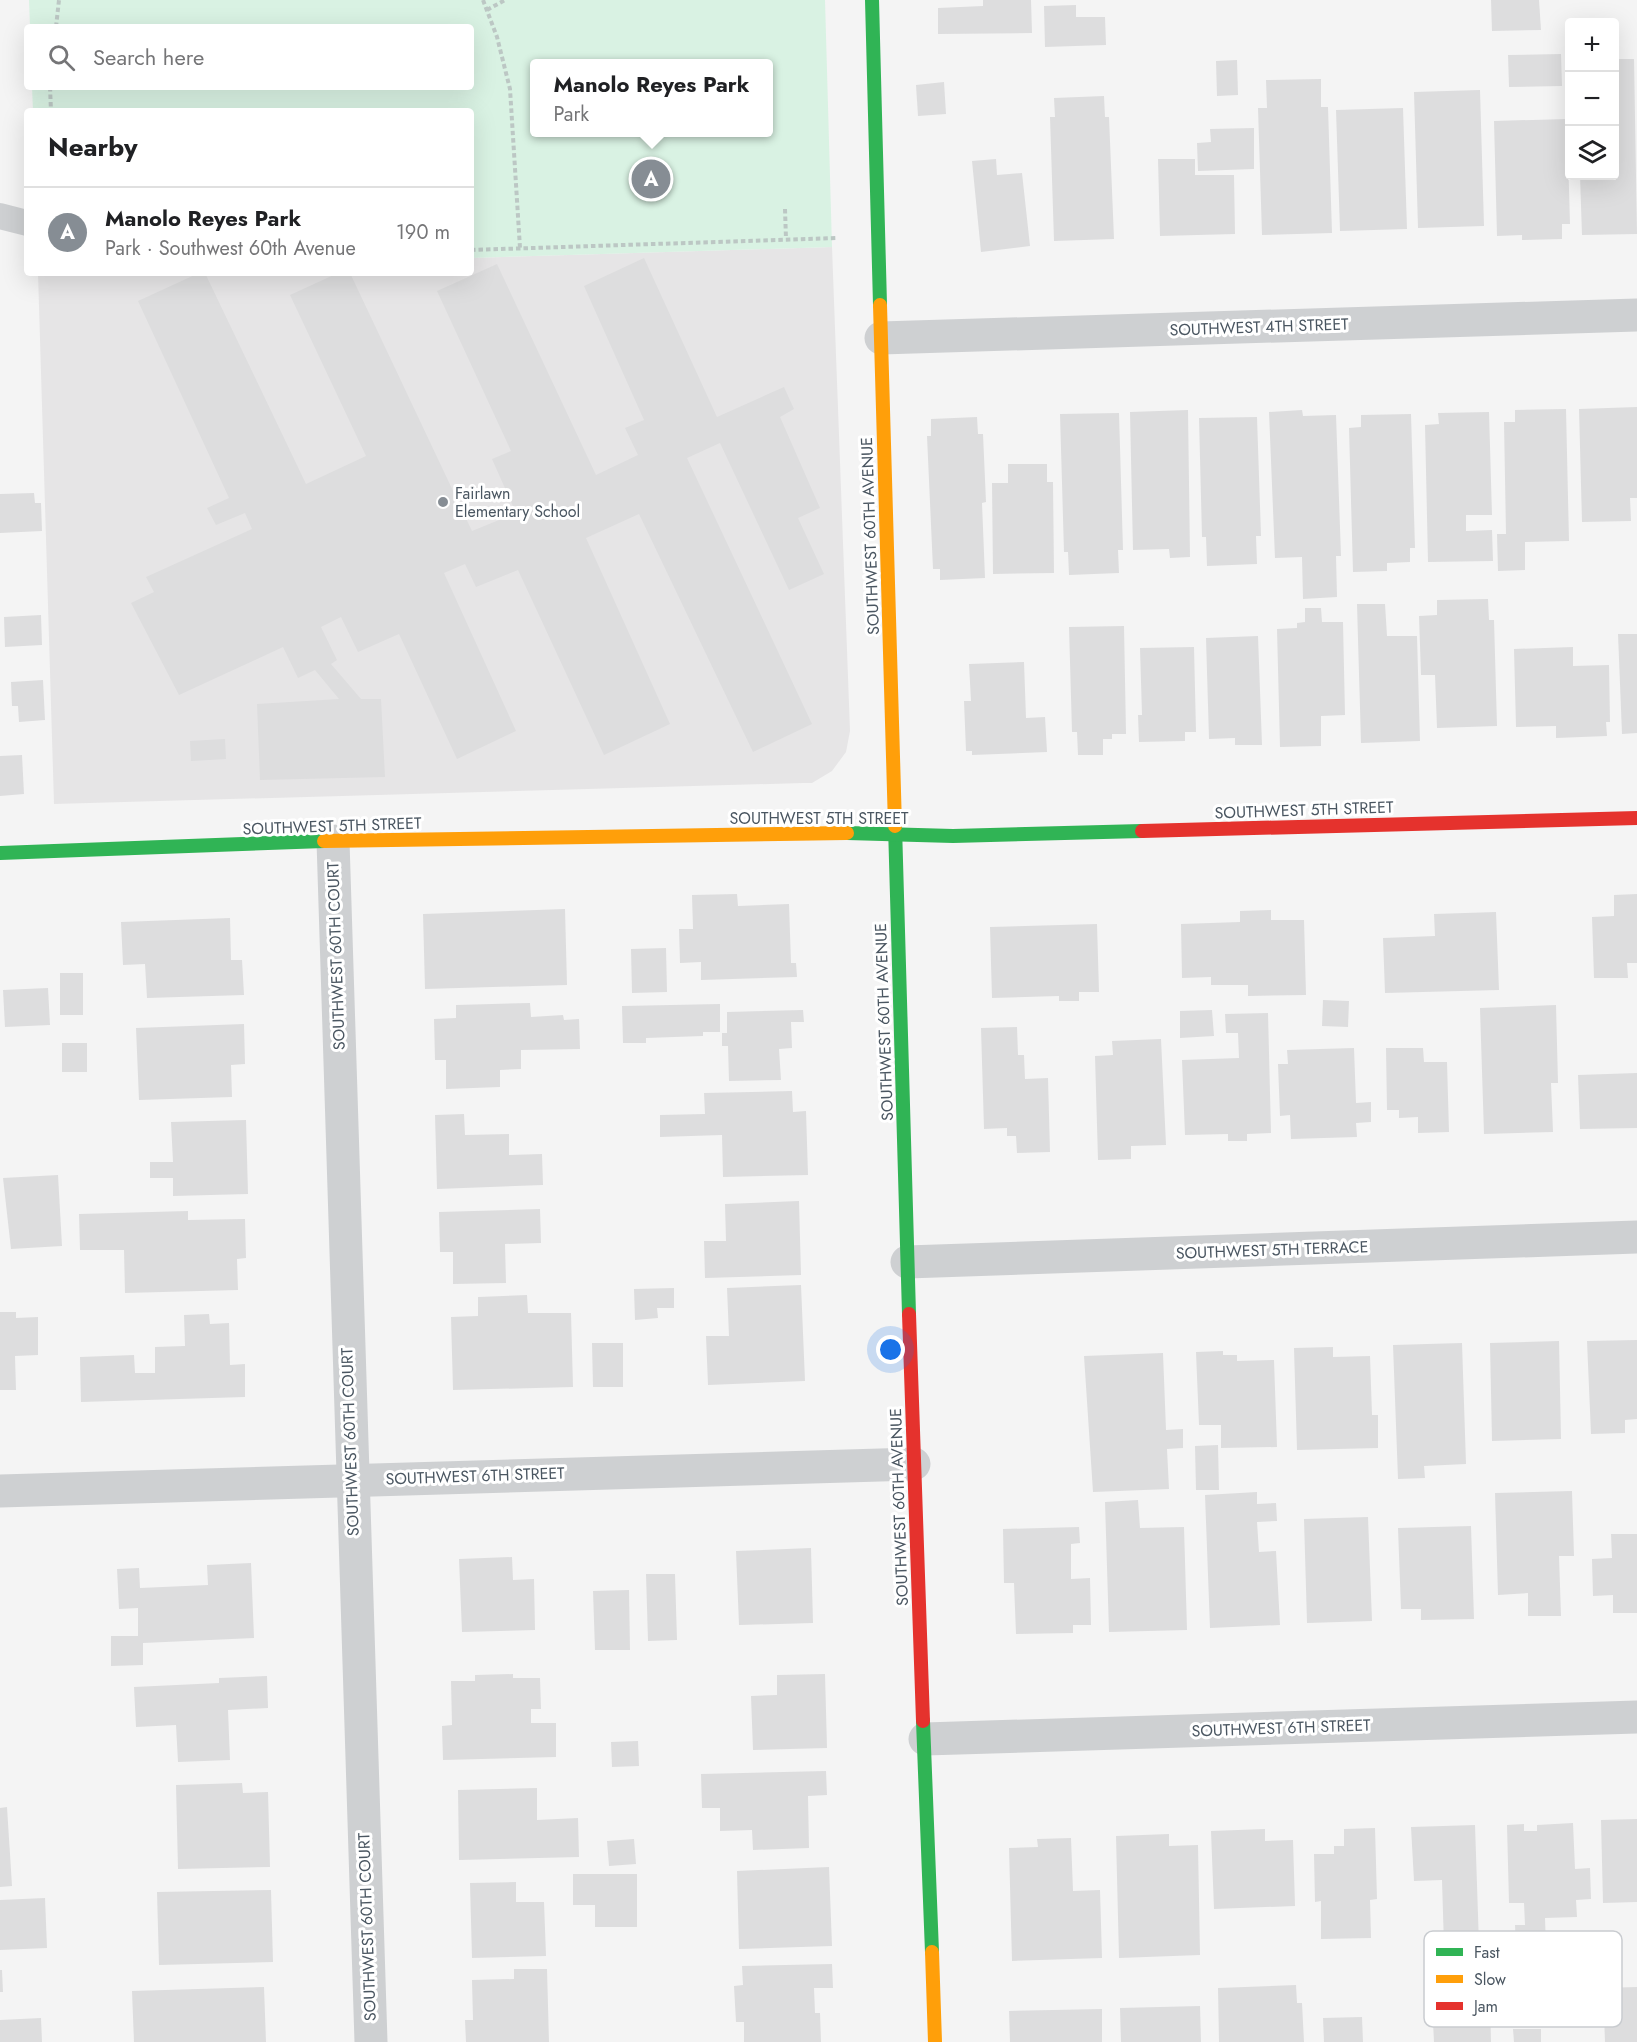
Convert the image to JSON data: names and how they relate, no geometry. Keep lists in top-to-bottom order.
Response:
{
  "streets": {
    "street": [
      "SOUTHWEST 4TH STREET",
      "SOUTHWEST 60TH AVENUE",
      "SOUTHWEST 5TH STREET",
      "SOUTHWEST 60TH COURT",
      "SOUTHWEST 5TH TERRACE",
      "SOUTHWEST 6TH STREET"
    ]
  },
  "crossings": [
    ["SOUTHWEST 4TH STREET", "SOUTHWEST 60TH AVENUE"],
    ["SOUTHWEST 60TH AVENUE", "SOUTHWEST 5TH STREET"],
    ["SOUTHWEST 60TH AVENUE", "SOUTHWEST 5TH TERRACE"],
    ["SOUTHWEST 60TH AVENUE", "SOUTHWEST 6TH STREET"],
    ["SOUTHWEST 5TH STREET", "SOUTHWEST 60TH COURT"],
    ["SOUTHWEST 60TH COURT", "SOUTHWEST 6TH STREET"]
  ],
  "places": ["Fairlawn Elementary School"],
  "legend": ["Fast", "Slow", "Jam"],
  "page": {
    "map_buttons": ["+", "−"],
    "search": "Search here",
    "popup": ["Manolo Reyes Park", "Park"],
    "heading": "Nearby",
    "pins": "A",
    "list": [
      {
        "mark": "A",
        "name": "Manolo Reyes Park",
        "note": "Park · Southwest 60th Avenue",
        "value": "190 m"
      }
    ]
  }
}
